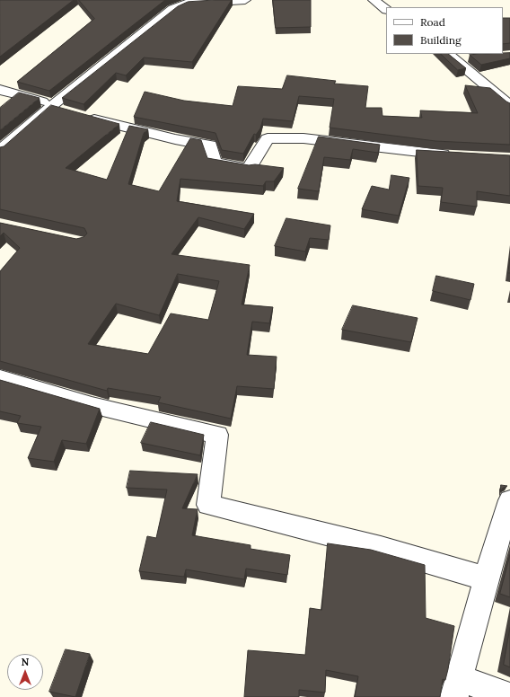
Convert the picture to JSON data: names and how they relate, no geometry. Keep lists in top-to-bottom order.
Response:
{
  "legend": ["Road", "Building"],
  "north": "top"
}
